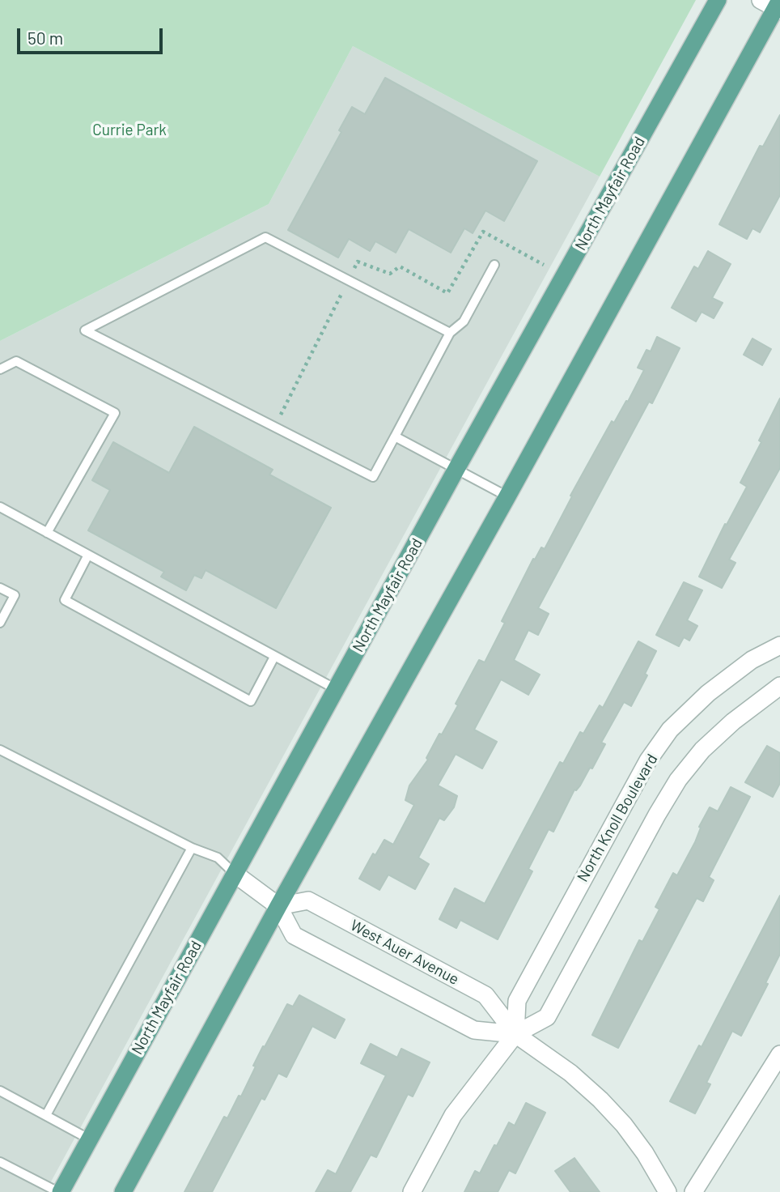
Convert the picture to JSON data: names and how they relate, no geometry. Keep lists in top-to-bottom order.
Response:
{
  "streets": {
    "main road": ["North Mayfair Road"],
    "street": ["North Knoll Boulevard", "West Auer Avenue"]
  },
  "crossings": [
    ["North Mayfair Road", "West Auer Avenue"],
    ["North Knoll Boulevard", "West Auer Avenue"]
  ],
  "parks": ["Currie Park"],
  "scale_bar": "50 m"
}
